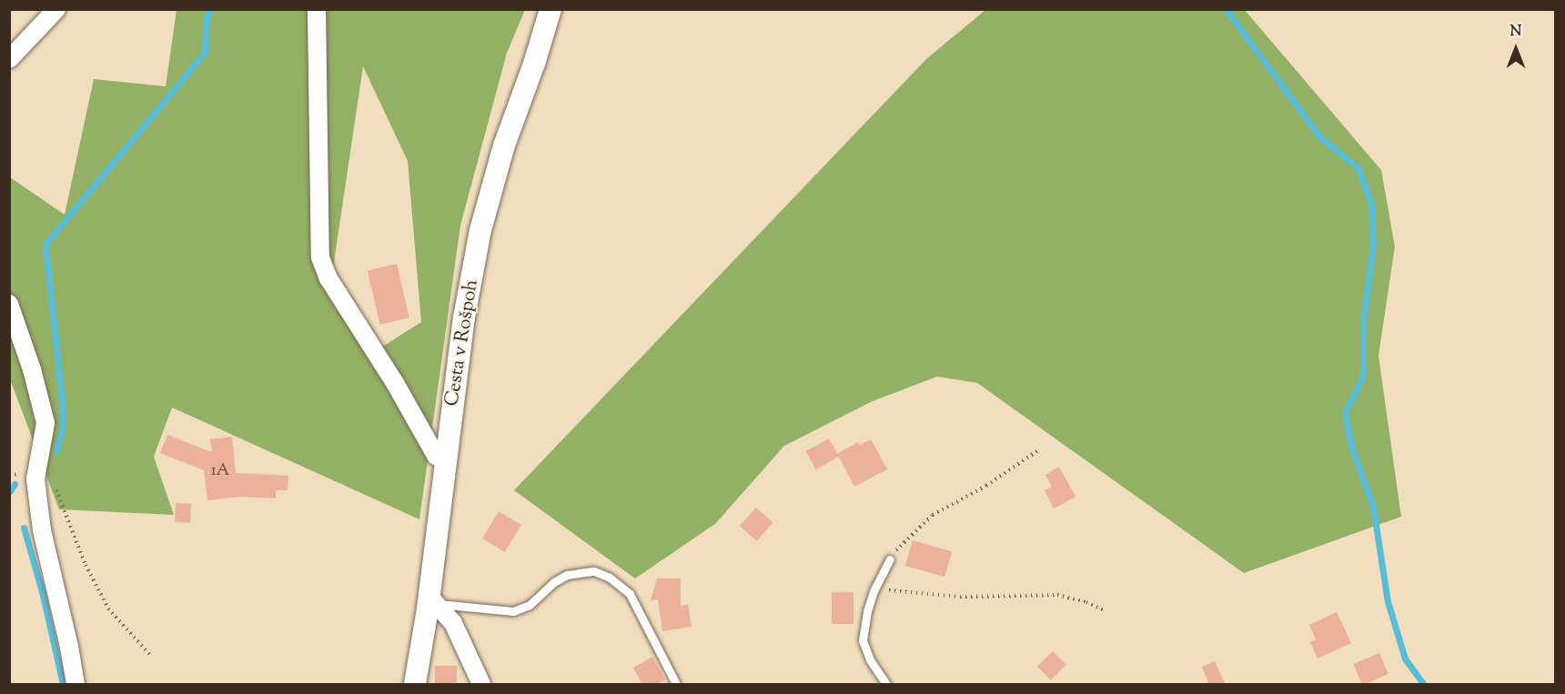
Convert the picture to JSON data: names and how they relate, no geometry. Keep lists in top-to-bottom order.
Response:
{
  "streets": {
    "street": ["Cesta v Rošpoh"]
  },
  "house_numbers": ["1A"],
  "north": "top"
}
